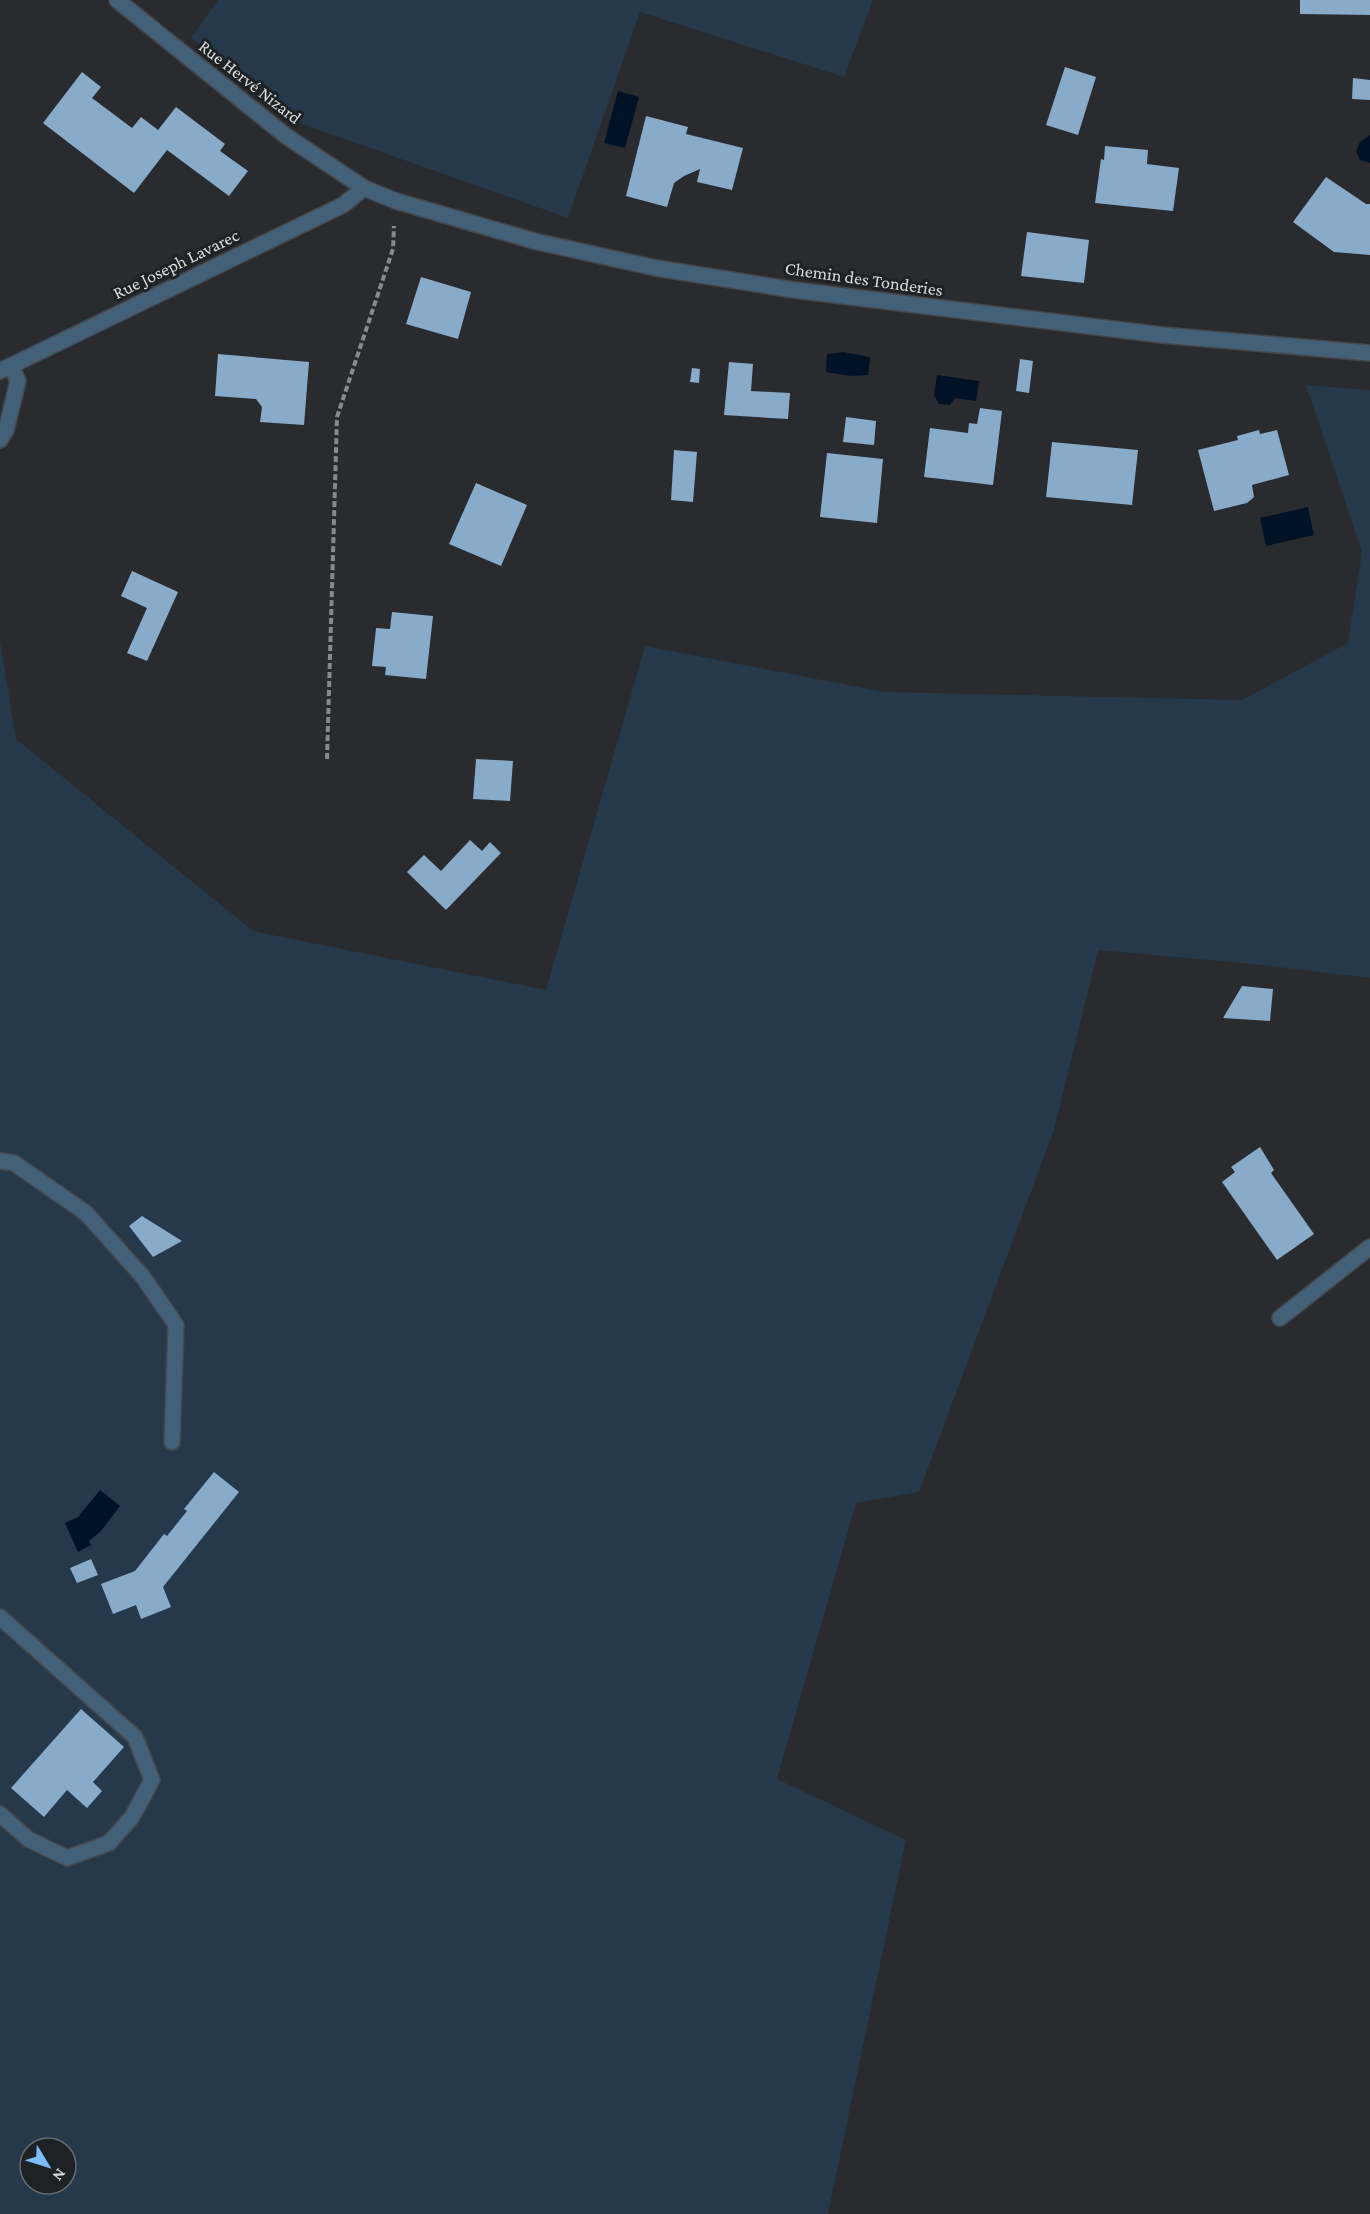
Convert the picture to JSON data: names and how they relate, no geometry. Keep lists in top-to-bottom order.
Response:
{
  "streets": {
    "street": ["Rue Hervé Nizard", "Rue Joseph Lavarec", "Chemin des Tonderies"]
  },
  "crossings": [
    ["Rue Hervé Nizard", "Rue Joseph Lavarec"],
    ["Rue Hervé Nizard", "Chemin des Tonderies"],
    ["Rue Joseph Lavarec", "Chemin des Tonderies"]
  ],
  "north": "bottom right"
}
